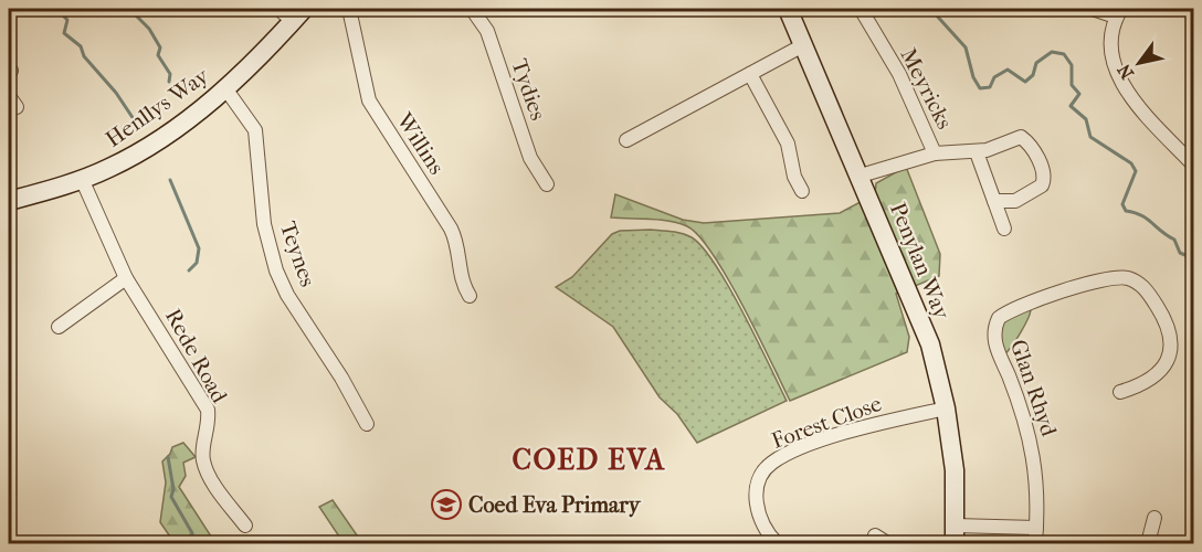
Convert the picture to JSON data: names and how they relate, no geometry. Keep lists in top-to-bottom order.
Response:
{
  "streets": {
    "street": [
      "Meyricks",
      "Tydies",
      "Henllys Way",
      "Willins",
      "Teynes",
      "Penylan Way",
      "Rede Road",
      "Glan Rhyd",
      "Forest Close"
    ]
  },
  "crossings": [
    ["Meyricks", "Penylan Way"],
    ["Henllys Way", "Teynes"],
    ["Henllys Way", "Rede Road"],
    ["Penylan Way", "Forest Close"]
  ],
  "districts": ["COED EVA"],
  "places": {
    "school or university": ["Coed Eva Primary"]
  },
  "north": "bottom left"
}
